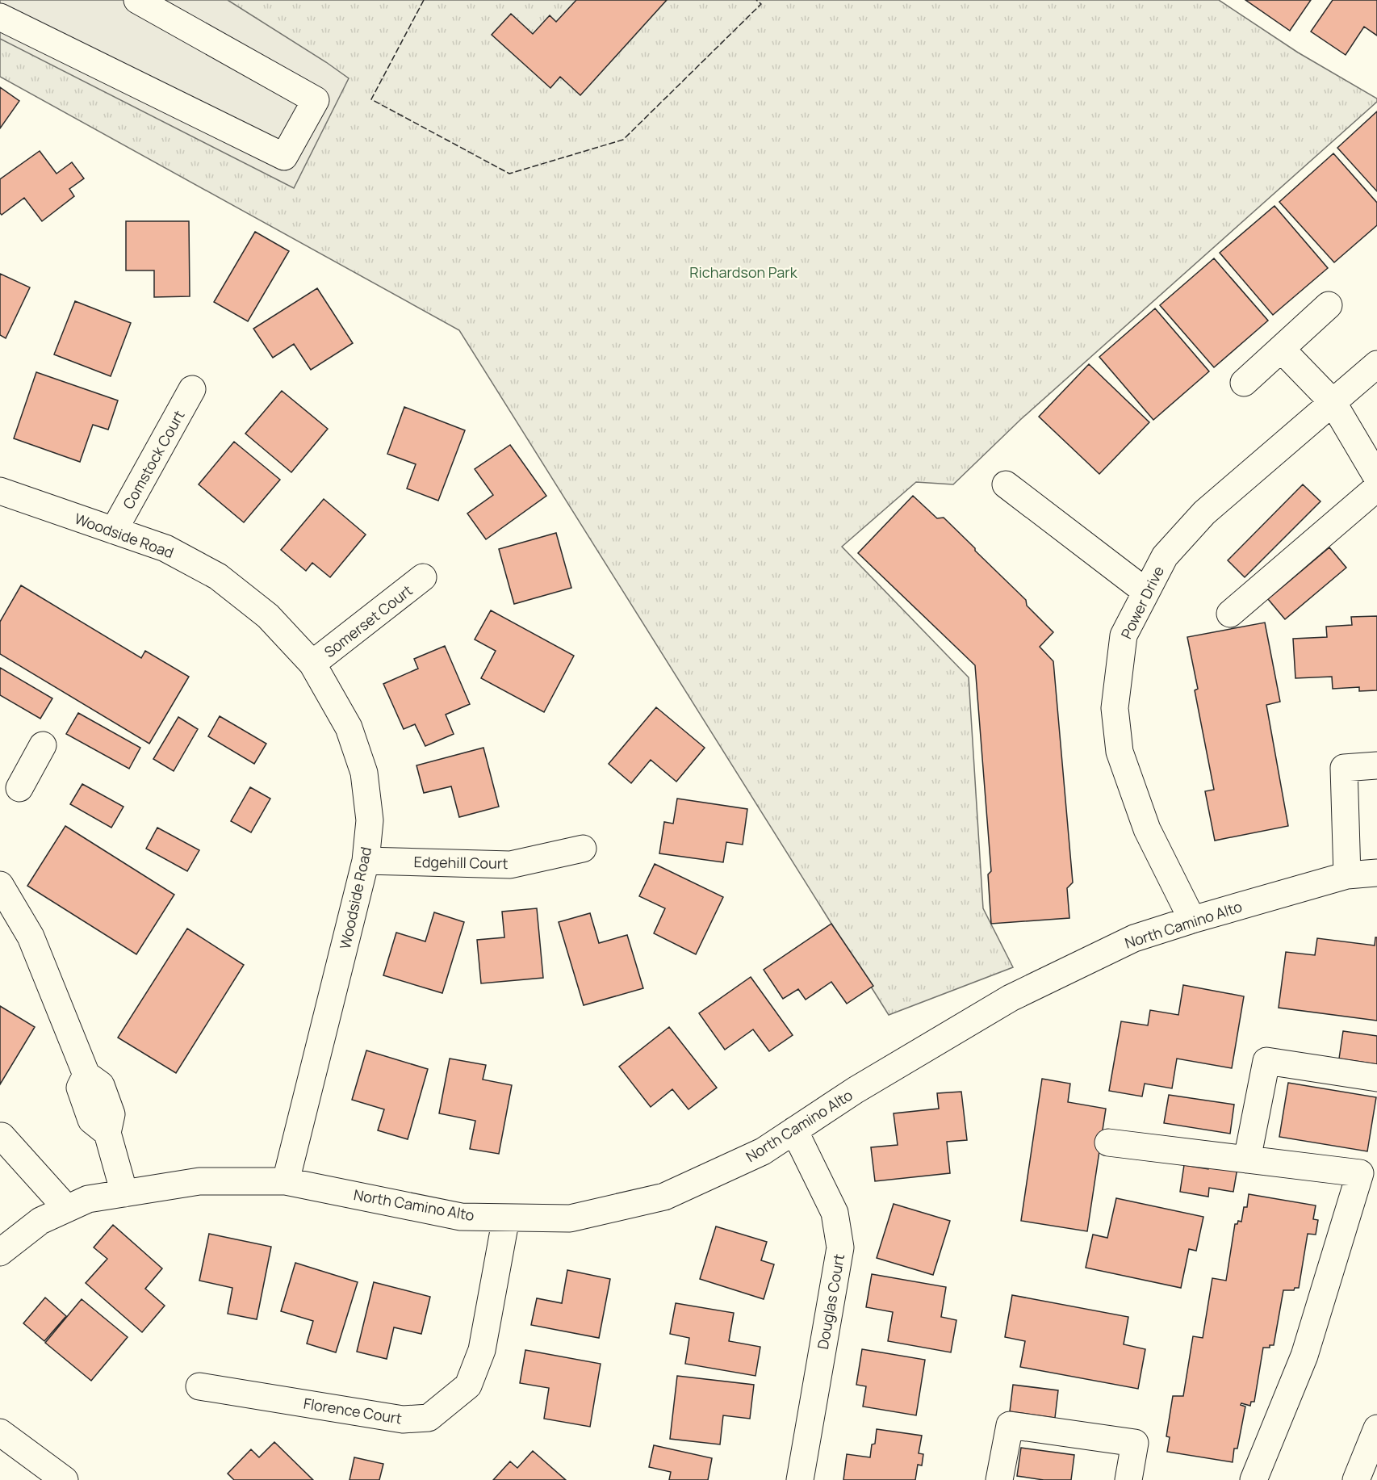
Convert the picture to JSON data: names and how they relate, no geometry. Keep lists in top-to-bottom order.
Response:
{
  "streets": {
    "street": [
      "Comstock Court",
      "Woodside Road",
      "Power Drive",
      "Somerset Court",
      "Edgehill Court",
      "North Camino Alto",
      "Douglas Court",
      "Florence Court"
    ]
  },
  "crossings": [
    ["Comstock Court", "Woodside Road"],
    ["Woodside Road", "Somerset Court"],
    ["Woodside Road", "Edgehill Court"],
    ["Woodside Road", "North Camino Alto"],
    ["Power Drive", "North Camino Alto"],
    ["North Camino Alto", "Douglas Court"],
    ["North Camino Alto", "Florence Court"]
  ],
  "parks": ["Richardson Park"]
}
